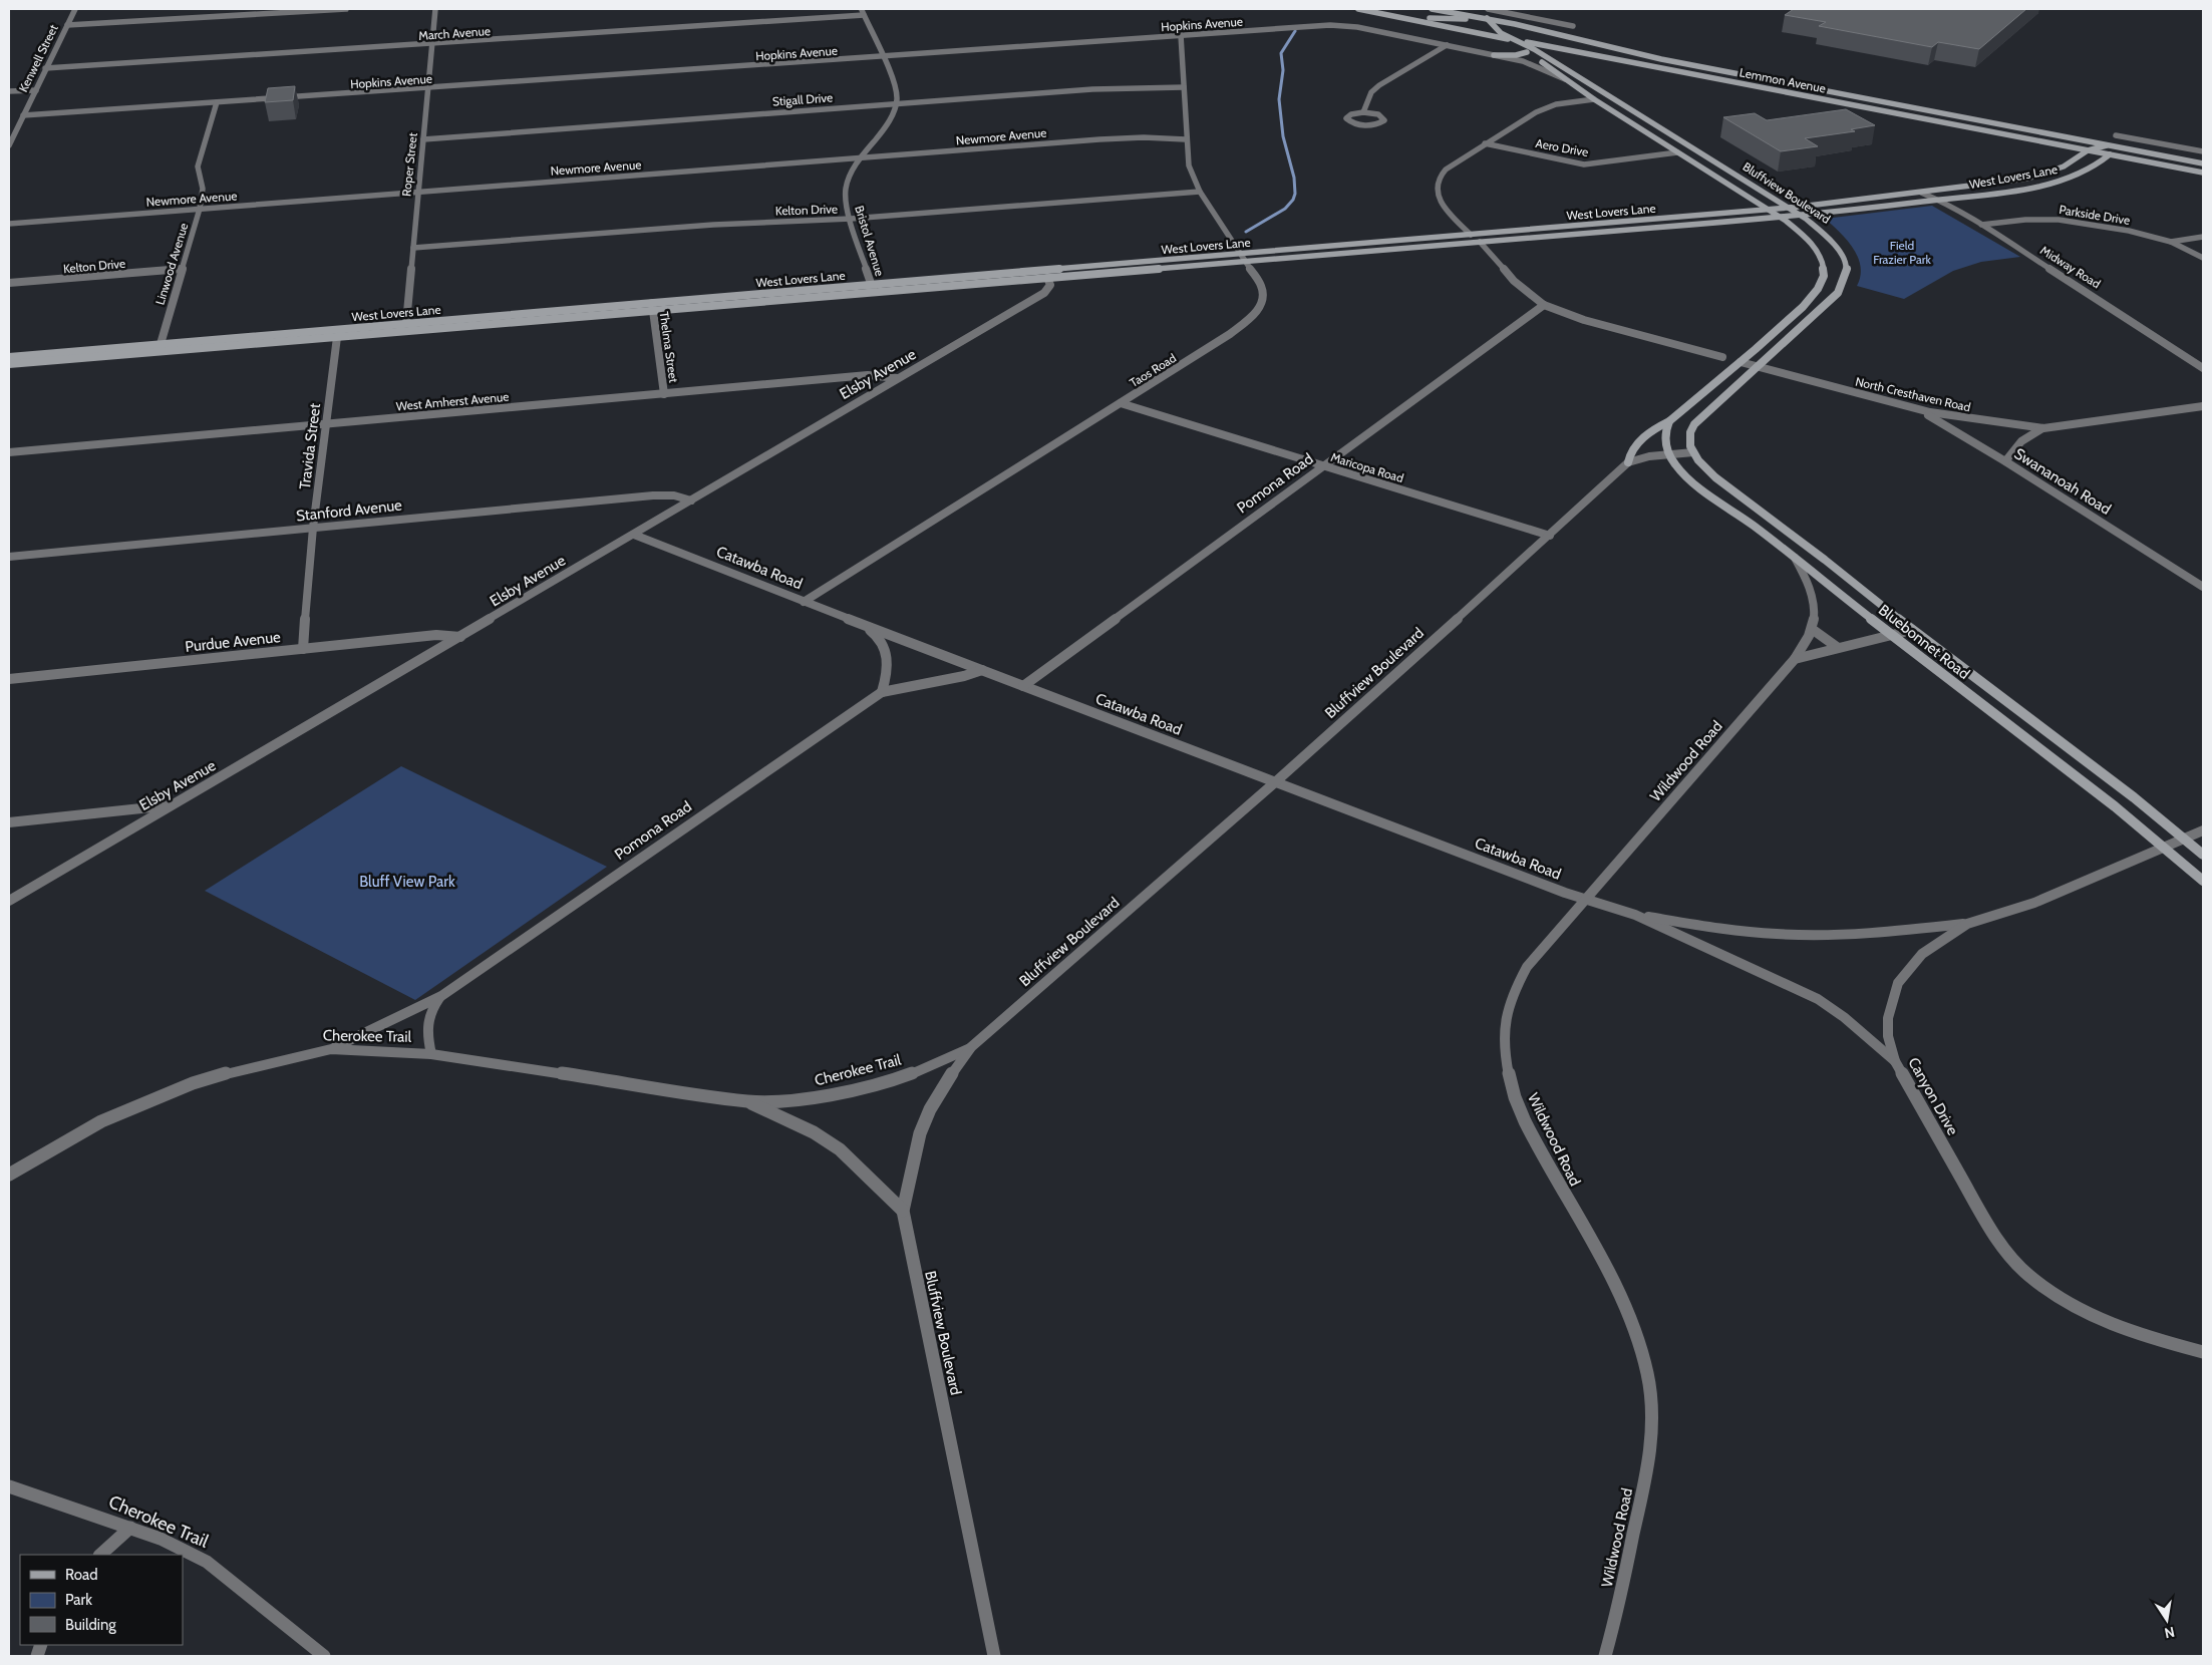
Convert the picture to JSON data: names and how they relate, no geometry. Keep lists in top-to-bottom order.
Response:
{
  "streets": {
    "main road": [
      "Lemmon Avenue",
      "Aero Drive",
      "West Lovers Lane",
      "Bluffview Boulevard",
      "Bluebonnet Road"
    ],
    "street": [
      "Hopkins Avenue",
      "March Avenue",
      "Kenwell Street",
      "Stigall Drive",
      "Newmore Avenue",
      "Roper Street",
      "Kelton Drive",
      "Parkside Drive",
      "Bristol Avenue",
      "Linwood Avenue",
      "Midway Road",
      "Thelma Street",
      "Taos Road",
      "Elsby Avenue",
      "North Cresthaven Road",
      "West Amherst Avenue",
      "Travida Street",
      "Maricopa Road",
      "Swananoah Road",
      "Pomona Road",
      "Stanford Avenue",
      "Catawba Road",
      "Purdue Avenue",
      "Wildwood Road",
      "Cherokee Trail",
      "Canyon Drive"
    ]
  },
  "crossings": [
    ["Hopkins Avenue", "Kenwell Street"],
    ["Hopkins Avenue", "Roper Street"],
    ["Hopkins Avenue", "Bluffview Boulevard"],
    ["Hopkins Avenue", "Linwood Avenue"],
    ["Hopkins Avenue", "Taos Road"],
    ["March Avenue", "Kenwell Street"],
    ["March Avenue", "Roper Street"],
    ["Lemmon Avenue", "West Lovers Lane"],
    ["Lemmon Avenue", "Bluffview Boulevard"],
    ["Stigall Drive", "Roper Street"],
    ["Stigall Drive", "Bristol Avenue"],
    ["Stigall Drive", "Taos Road"],
    ["Newmore Avenue", "Roper Street"],
    ["Newmore Avenue", "Bristol Avenue"],
    ["Newmore Avenue", "Linwood Avenue"],
    ["Newmore Avenue", "Taos Road"],
    ["Aero Drive", "Bluffview Boulevard"],
    ["Roper Street", "West Lovers Lane"],
    ["Roper Street", "Kelton Drive"],
    ["West Lovers Lane", "Bluffview Boulevard"],
    ["West Lovers Lane", "Bristol Avenue"],
    ["West Lovers Lane", "Linwood Avenue"],
    ["West Lovers Lane", "Midway Road"],
    ["West Lovers Lane", "Thelma Street"],
    ["West Lovers Lane", "Taos Road"],
    ["West Lovers Lane", "Elsby Avenue"],
    ["West Lovers Lane", "Travida Street"],
    ["Bluffview Boulevard", "North Cresthaven Road"],
    ["Bluffview Boulevard", "Maricopa Road"],
    ["Bluffview Boulevard", "Catawba Road"],
    ["Bluffview Boulevard", "Bluebonnet Road"],
    ["Bluffview Boulevard", "Cherokee Trail"],
    ["Kelton Drive", "Bristol Avenue"],
    ["Kelton Drive", "Linwood Avenue"],
    ["Kelton Drive", "Taos Road"],
    ["Parkside Drive", "Midway Road"],
    ["Thelma Street", "West Amherst Avenue"],
    ["Taos Road", "Maricopa Road"],
    ["Taos Road", "Catawba Road"],
    ["Elsby Avenue", "West Amherst Avenue"],
    ["Elsby Avenue", "Stanford Avenue"],
    ["Elsby Avenue", "Catawba Road"],
    ["Elsby Avenue", "Purdue Avenue"],
    ["North Cresthaven Road", "Swananoah Road"],
    ["West Amherst Avenue", "Travida Street"],
    ["Travida Street", "Stanford Avenue"],
    ["Travida Street", "Purdue Avenue"],
    ["Maricopa Road", "Pomona Road"],
    ["Pomona Road", "Catawba Road"],
    ["Pomona Road", "Cherokee Trail"],
    ["Catawba Road", "Wildwood Road"],
    ["Catawba Road", "Canyon Drive"],
    ["Bluebonnet Road", "Wildwood Road"],
    ["Bluebonnet Road", "Canyon Drive"]
  ],
  "parks": ["Field Frazier Park", "Bluff View Park"],
  "legend": ["Road", "Park", "Building"],
  "north": "bottom"
}
